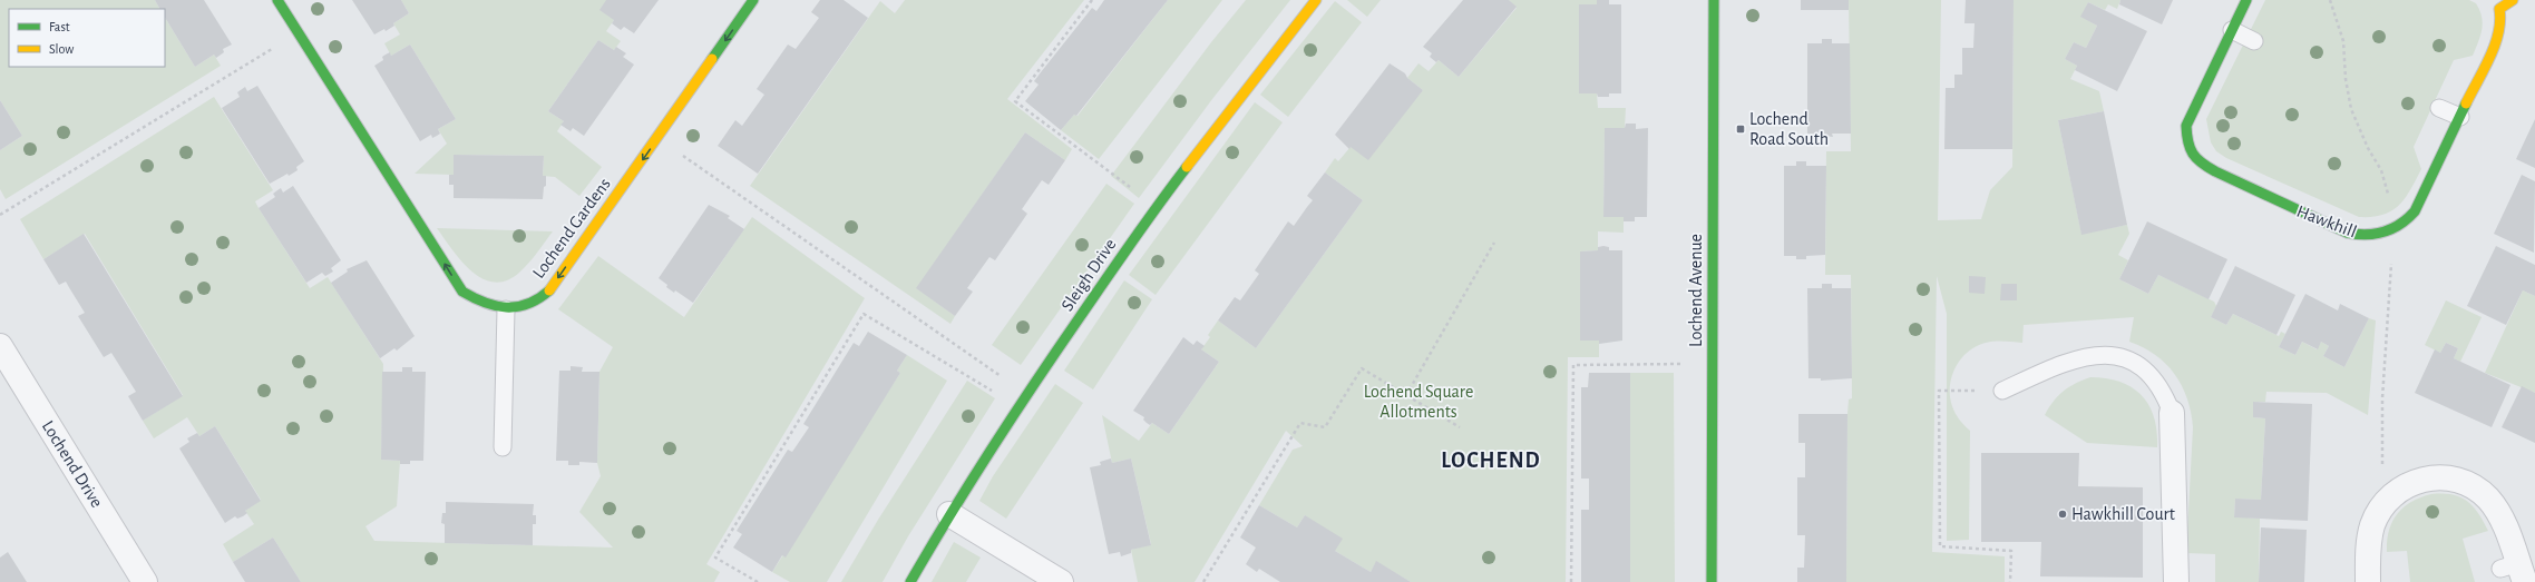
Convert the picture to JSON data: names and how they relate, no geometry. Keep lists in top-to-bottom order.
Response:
{
  "streets": {
    "street": [
      "Hawkhill",
      "Lochend Gardens",
      "Sleigh Drive",
      "Lochend Avenue",
      "Lochend Drive"
    ]
  },
  "districts": ["LOCHEND"],
  "parks": ["Lochend Square Allotments"],
  "places": {
    "transit": ["Lochend Road South"],
    "other": ["Hawkhill Court"]
  },
  "legend": ["Fast", "Slow"]
}
